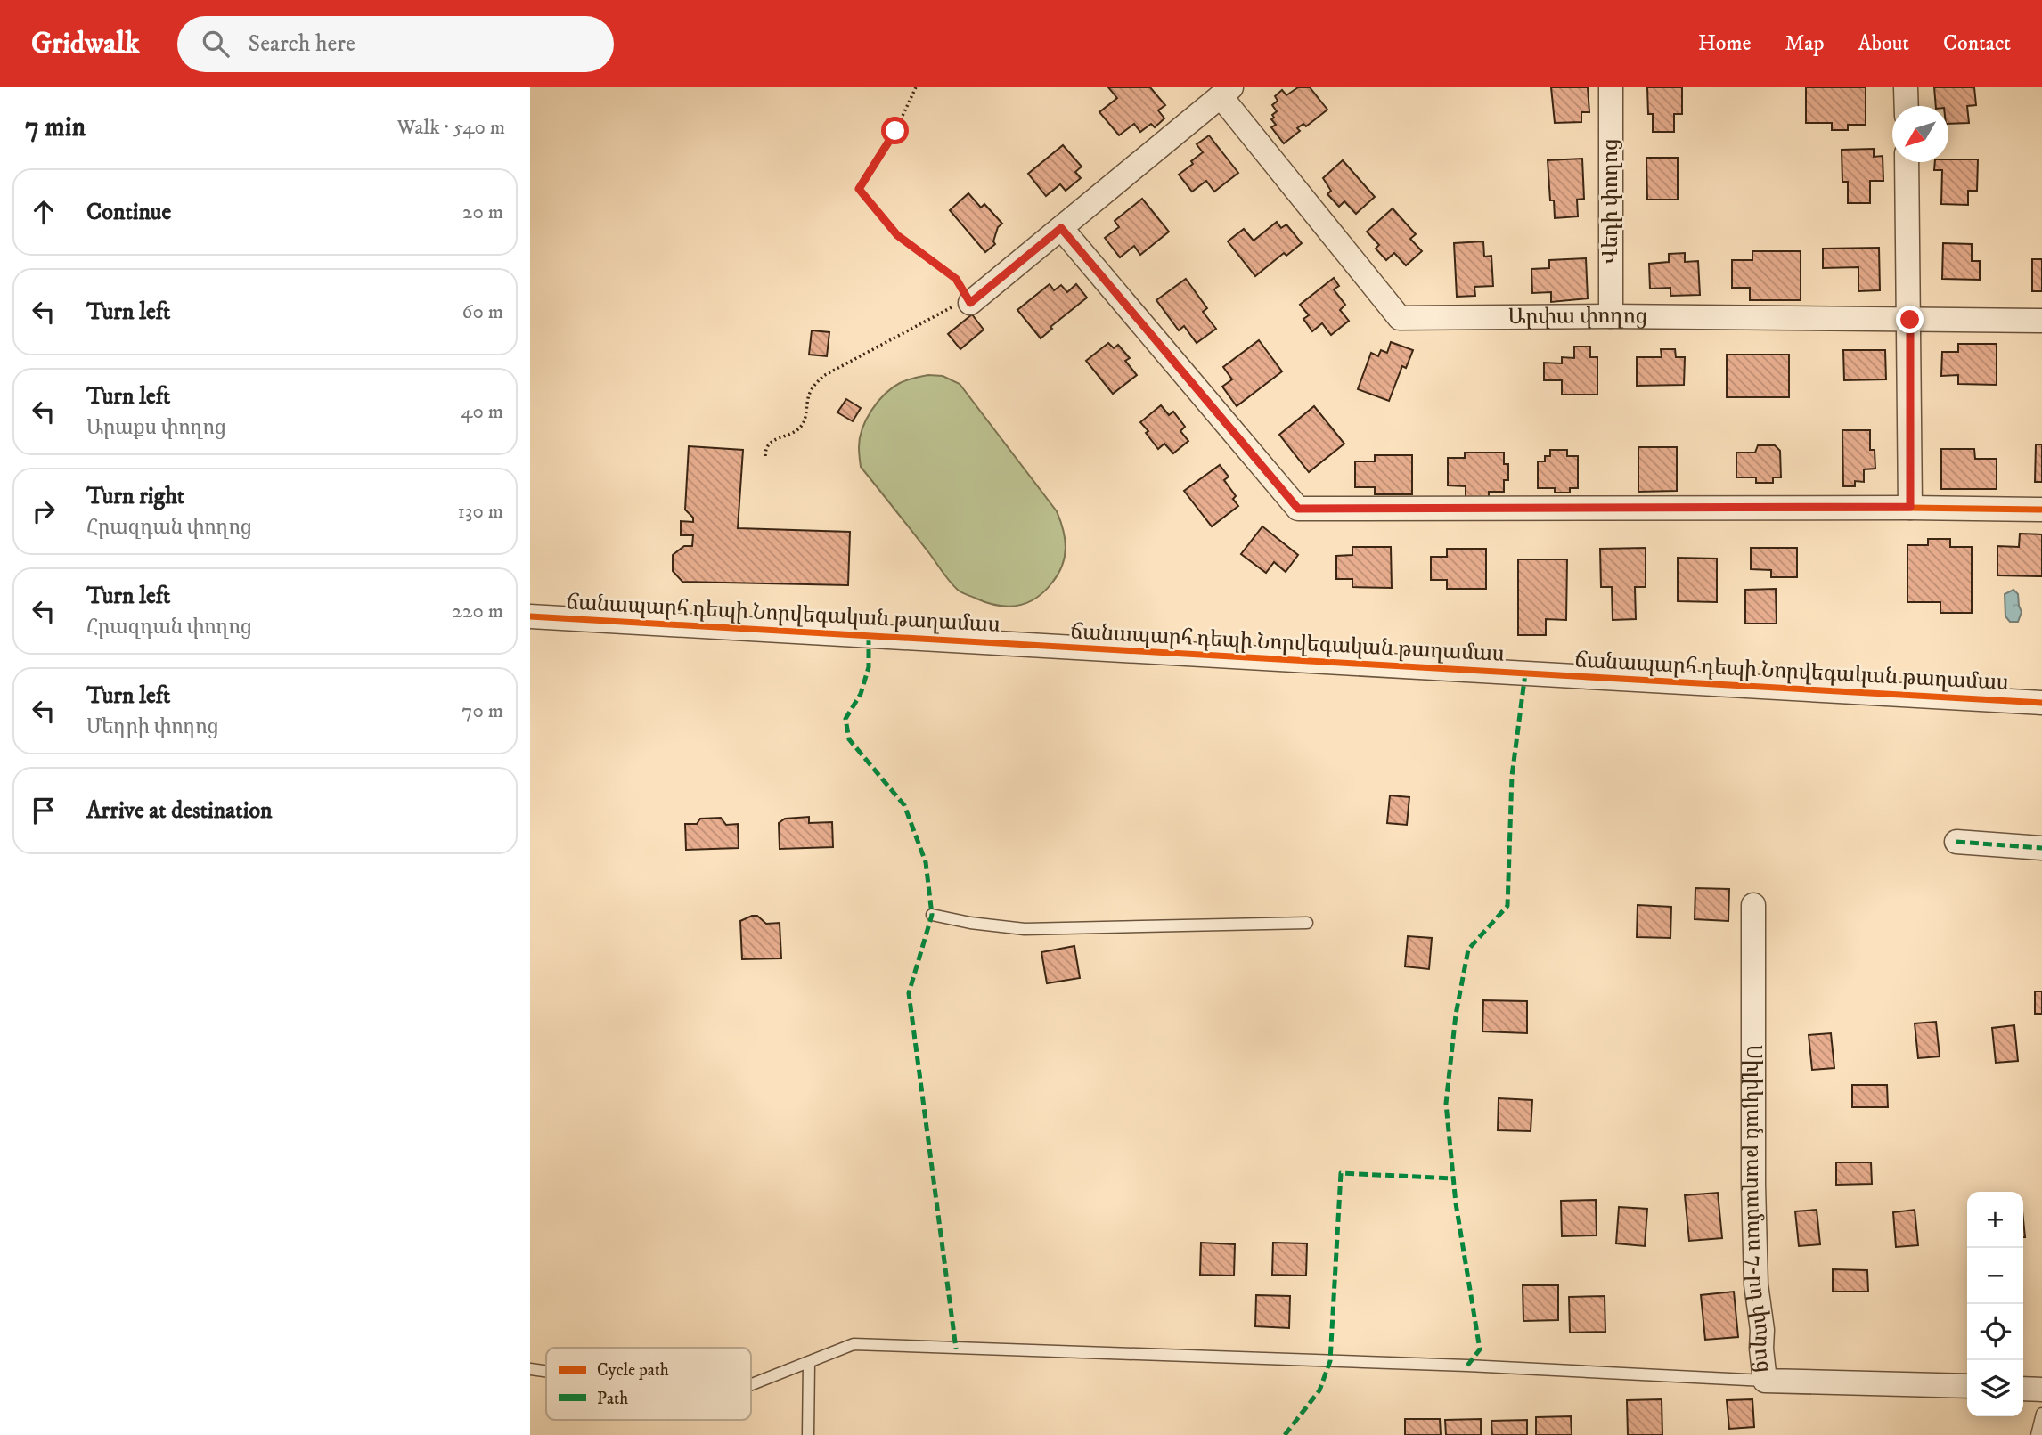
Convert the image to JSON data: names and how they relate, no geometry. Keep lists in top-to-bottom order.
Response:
{
  "streets": {
    "street": [
      "Վեդի փողոց",
      "Արփա փողոց",
      "ճանապարհ դեպի Նորվեգական թաղամաս",
      "Սիլիկյան թաղամաս 7-րդ փողոց"
    ]
  },
  "crossings": [
    ["Վեդի փողոց", "Արփա փողոց"]
  ],
  "legend": ["Cycle path", "Path"],
  "north": "bottom left",
  "page": {
    "header": "Gridwalk",
    "search": "Search here",
    "nav": [
      "Home",
      "Map",
      "About",
      "Contact"
    ],
    "heading": ["7 min", "Walk · 540 m"],
    "list": [
      ["Continue", "20 m"],
      ["Turn left", "60 m"],
      ["Turn left", "Արաքս փողոց", "40 m"],
      ["Turn right", "Հրազդան փողոց", "130 m"],
      ["Turn left", "Հրազդան փողոց", "220 m"],
      ["Turn left", "Մեղրի փողոց", "70 m"],
      "Arrive at destination"
    ],
    "map_buttons": ["+", "−"]
  }
}
